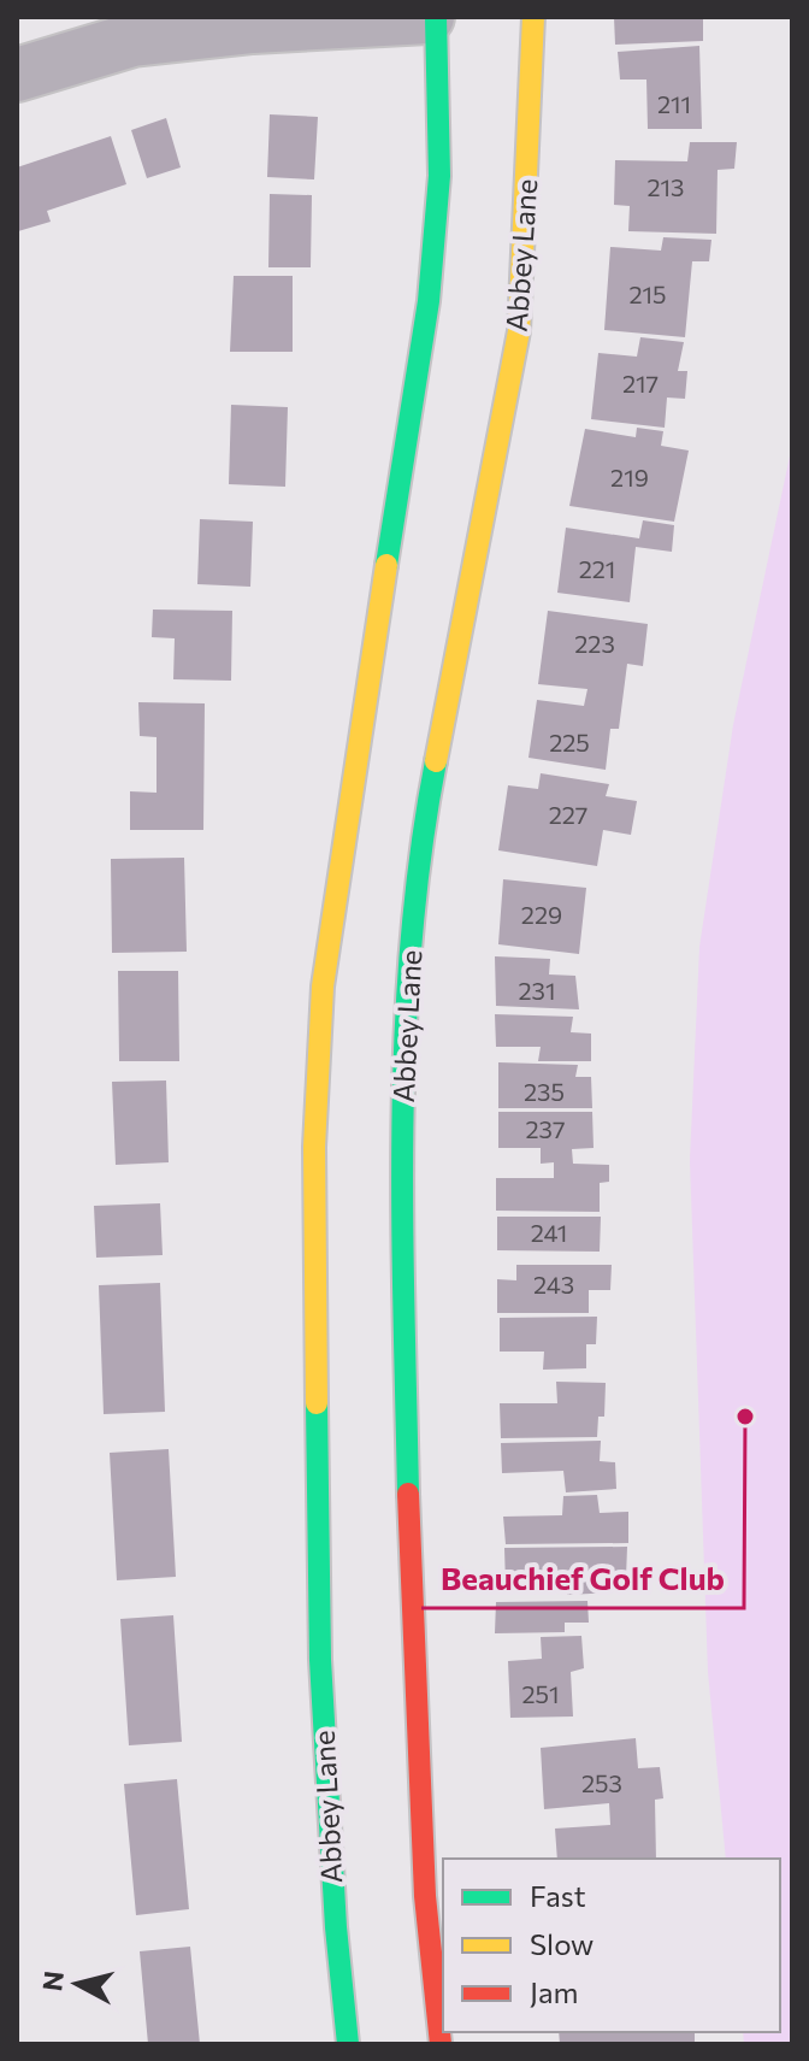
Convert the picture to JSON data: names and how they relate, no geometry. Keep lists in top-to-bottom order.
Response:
{
  "streets": {
    "street": ["Abbey Lane"]
  },
  "places": ["Beauchief Golf Club"],
  "house_numbers": [
    "211",
    "213",
    "215",
    "217",
    "219",
    "221",
    "223",
    "225",
    "227",
    "229",
    "231",
    "235",
    "237",
    "241",
    "243",
    "251",
    "253"
  ],
  "legend": ["Fast", "Slow", "Jam"],
  "north": "left"
}
